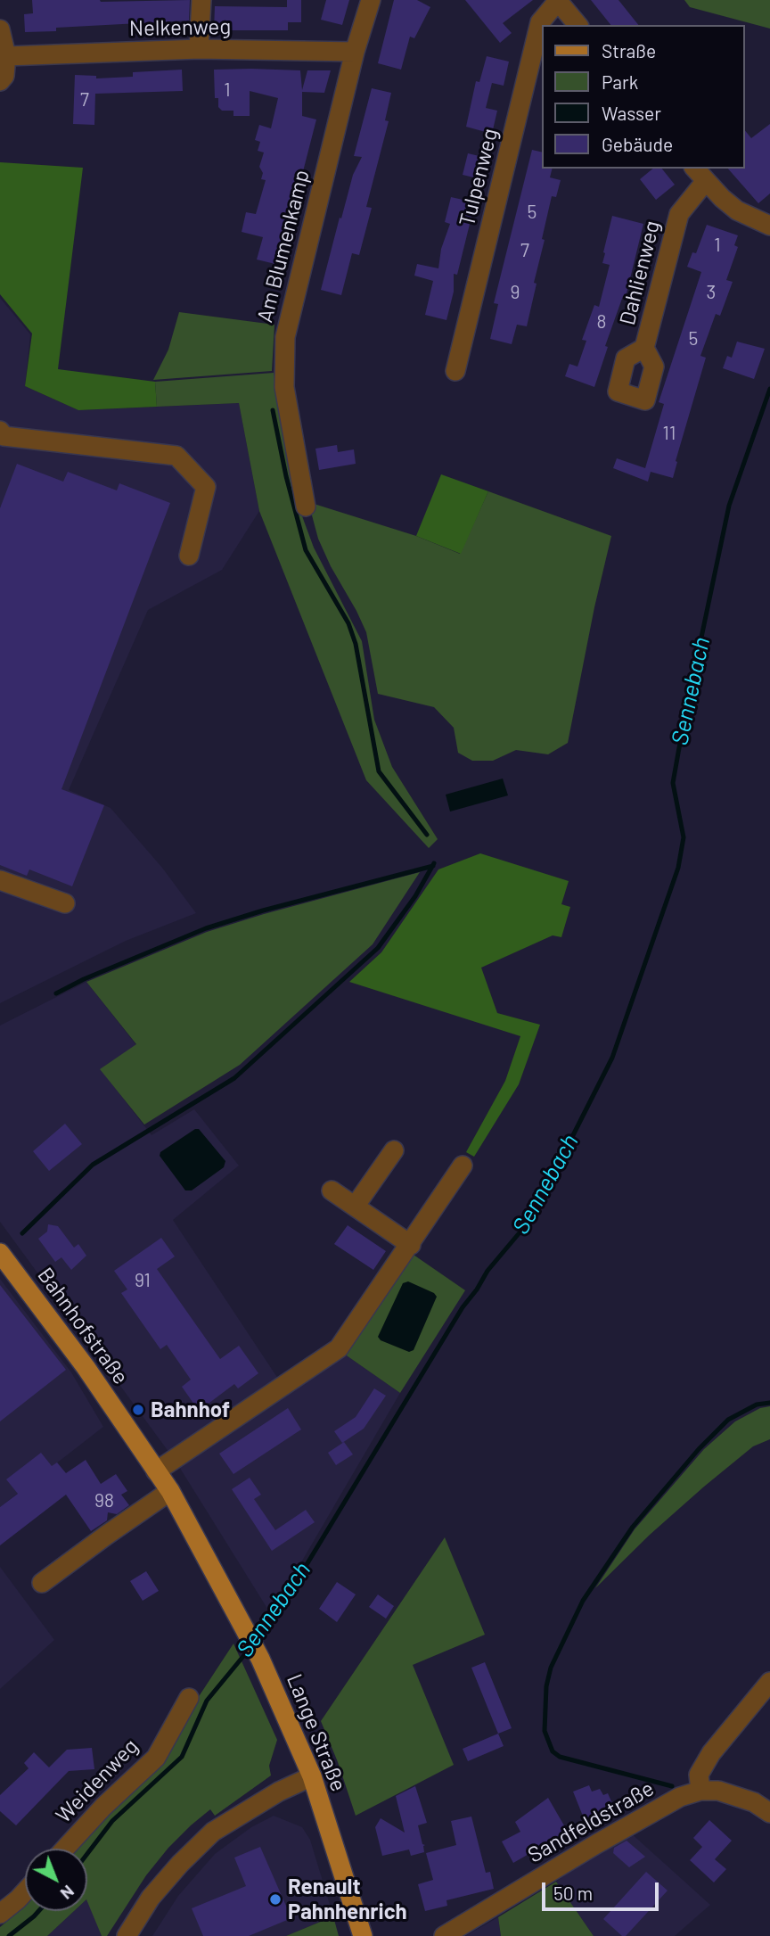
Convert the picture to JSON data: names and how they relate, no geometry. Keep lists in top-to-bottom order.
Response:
{
  "streets": {
    "main road": ["Bahnhofstraße", "Lange Straße"],
    "street": [
      "Nelkenweg",
      "Tulpenweg",
      "Am Blumenkamp",
      "Dahlienweg",
      "Weidenweg",
      "Sandfeldstraße"
    ]
  },
  "crossings": [
    ["Nelkenweg", "Am Blumenkamp"],
    ["Bahnhofstraße", "Lange Straße"]
  ],
  "water": ["Sennebach"],
  "places": ["Bahnhof", "Renault Pahnhenrich"],
  "house_numbers": [
    "1",
    "7",
    "5",
    "1",
    "7",
    "9",
    "3",
    "8",
    "5",
    "11",
    "91",
    "98"
  ],
  "legend": [
    "Straße",
    "Park",
    "Wasser",
    "Gebäude"
  ],
  "scale_bar": "50 m",
  "north": "bottom right"
}
